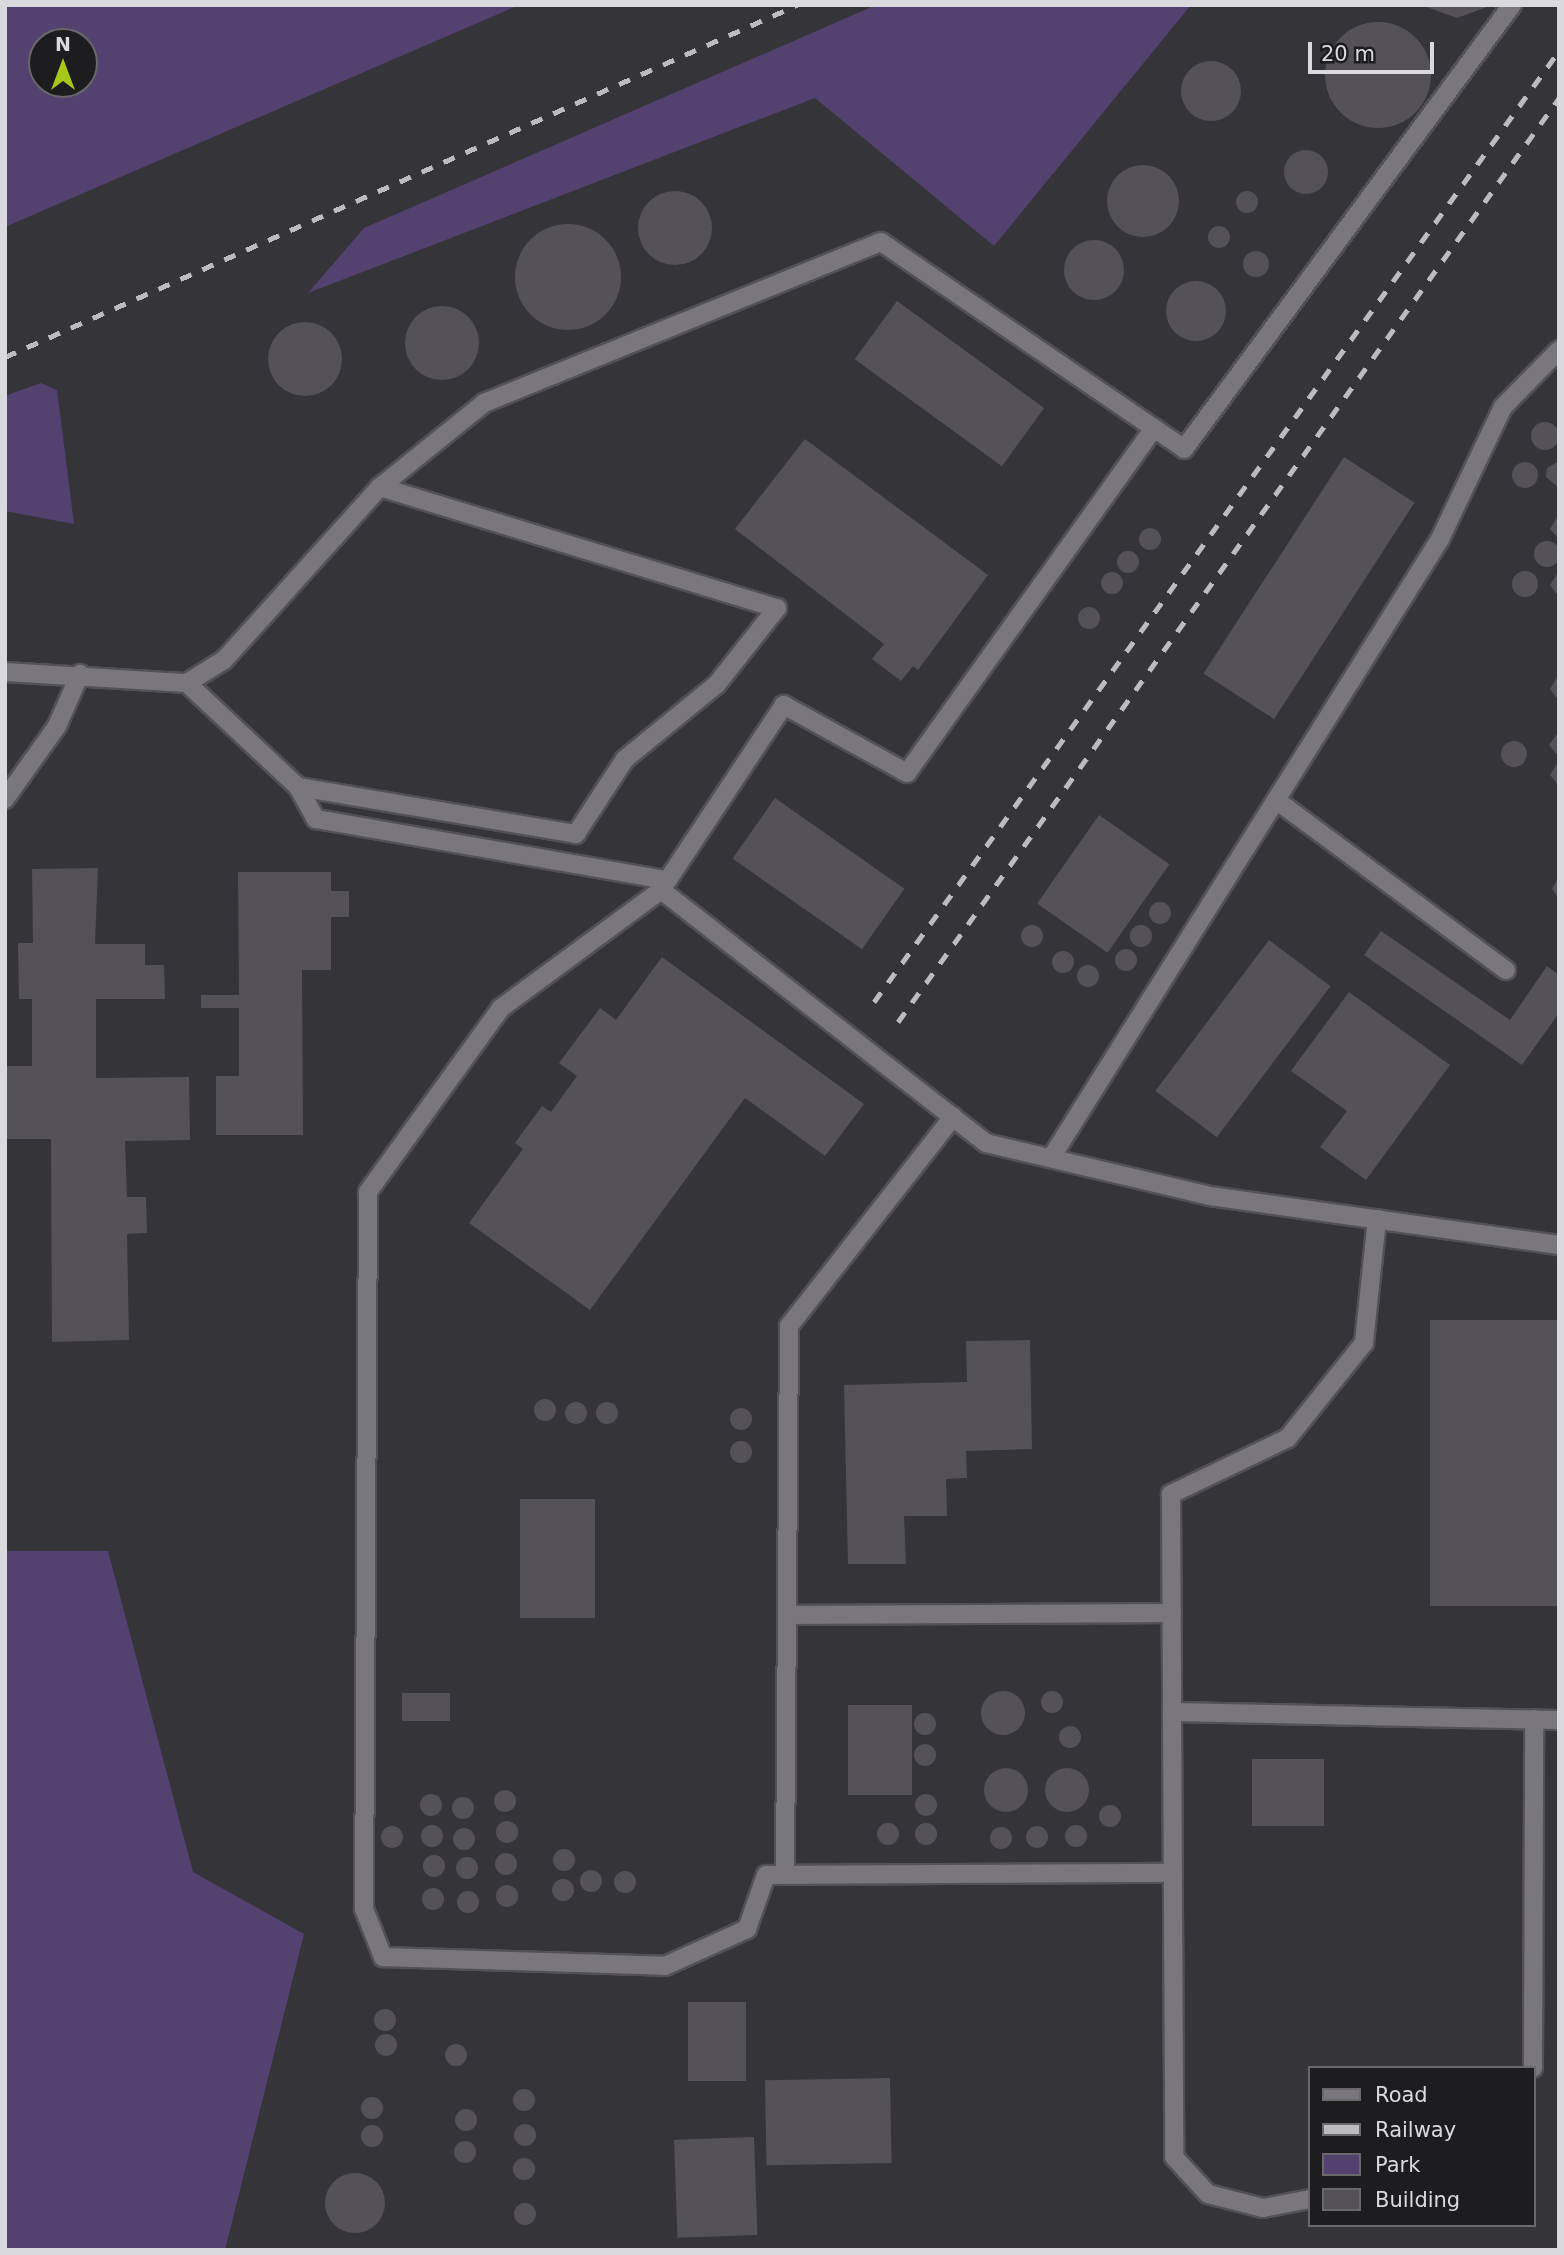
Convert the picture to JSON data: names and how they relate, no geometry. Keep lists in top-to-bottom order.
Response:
{
  "legend": [
    "Road",
    "Railway",
    "Park",
    "Building"
  ],
  "scale_bar": "20 m",
  "north": "top"
}
